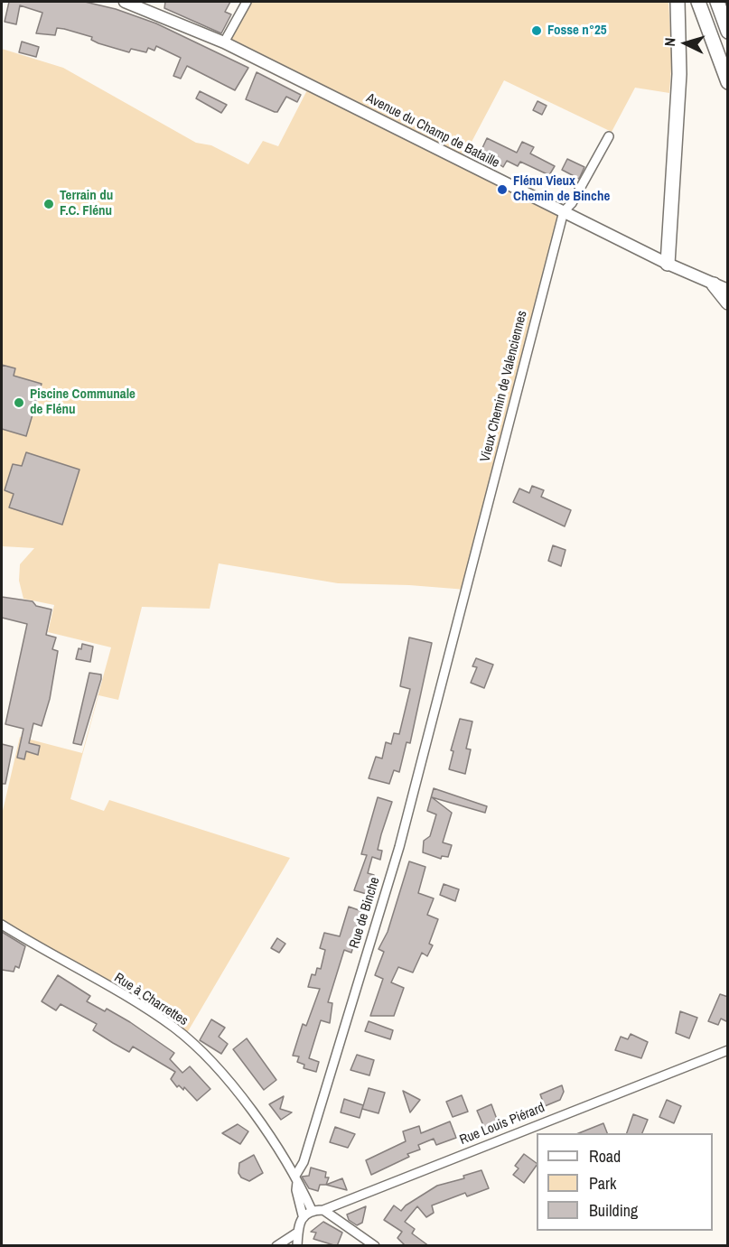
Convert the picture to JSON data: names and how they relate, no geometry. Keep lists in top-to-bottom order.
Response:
{
  "streets": {
    "street": [
      "Avenue du Champ de Bataille",
      "Vieux Chemin de Valenciennes",
      "Rue de Binche",
      "Rue à Charrettes",
      "Rue Louis Piérard"
    ]
  },
  "crossings": [
    ["Avenue du Champ de Bataille", "Vieux Chemin de Valenciennes"],
    ["Vieux Chemin de Valenciennes", "Rue de Binche"],
    ["Rue de Binche", "Rue à Charrettes"],
    ["Rue à Charrettes", "Rue Louis Piérard"]
  ],
  "places": [
    "Fosse n°25",
    "Flénu Vieux Chemin de Binche",
    "Terrain du F.C. Flénu",
    "Piscine Communale de Flénu"
  ],
  "legend": ["Road", "Park", "Building"],
  "north": "left"
}
